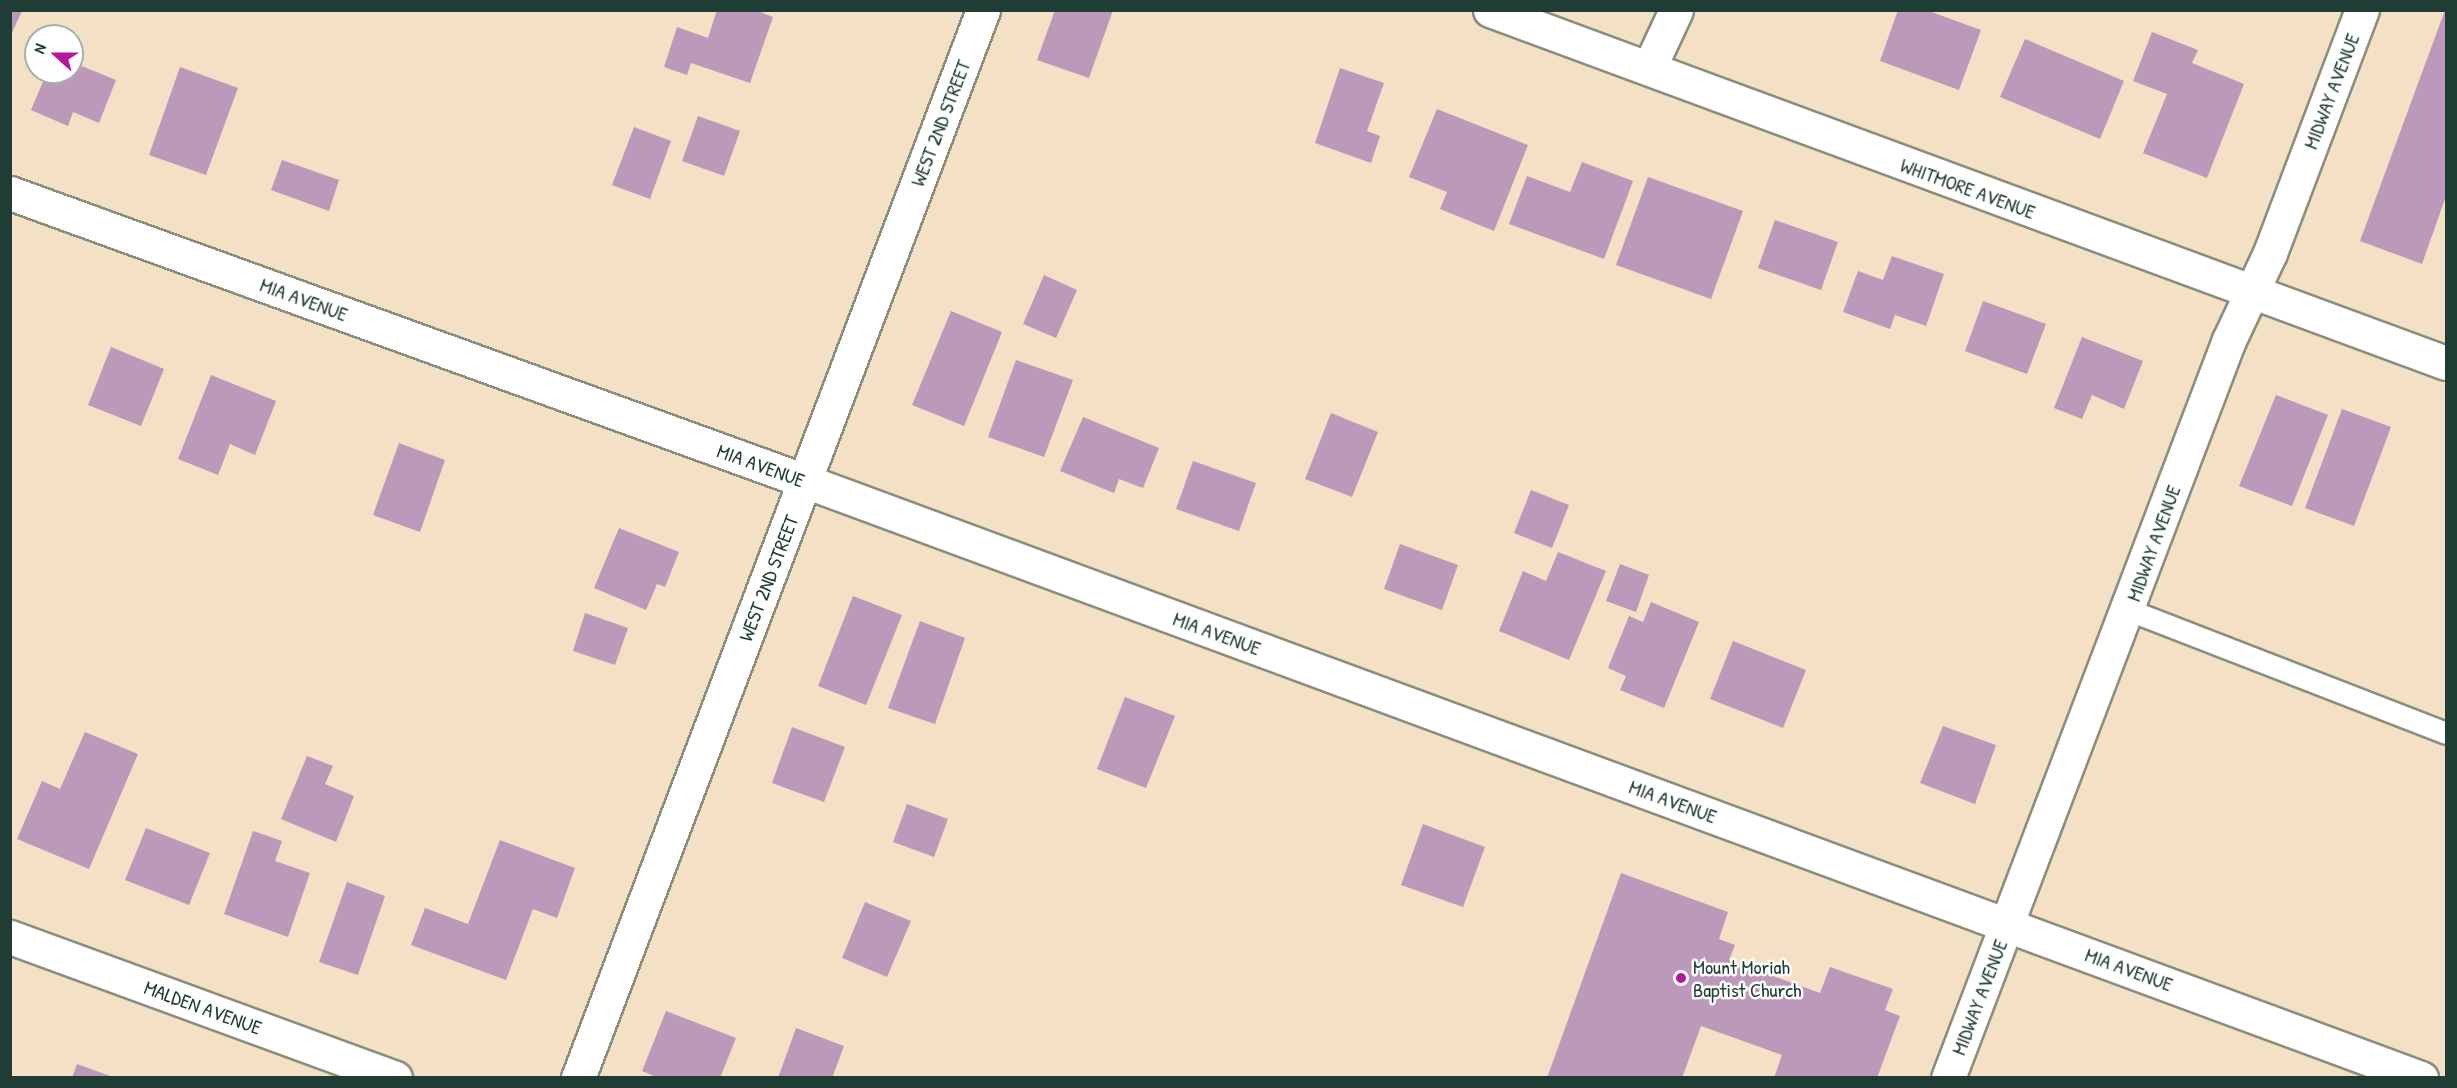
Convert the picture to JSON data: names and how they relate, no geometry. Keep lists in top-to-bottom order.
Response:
{
  "streets": {
    "street": [
      "MIDWAY AVENUE",
      "WEST 2ND STREET",
      "WHITMORE AVENUE",
      "MIA AVENUE",
      "MALDEN AVENUE"
    ]
  },
  "crossings": [
    ["MIDWAY AVENUE", "WHITMORE AVENUE"],
    ["MIDWAY AVENUE", "MIA AVENUE"],
    ["WEST 2ND STREET", "MIA AVENUE"]
  ],
  "places": ["Mount Moriah Baptist Church"],
  "north": "left"
}
